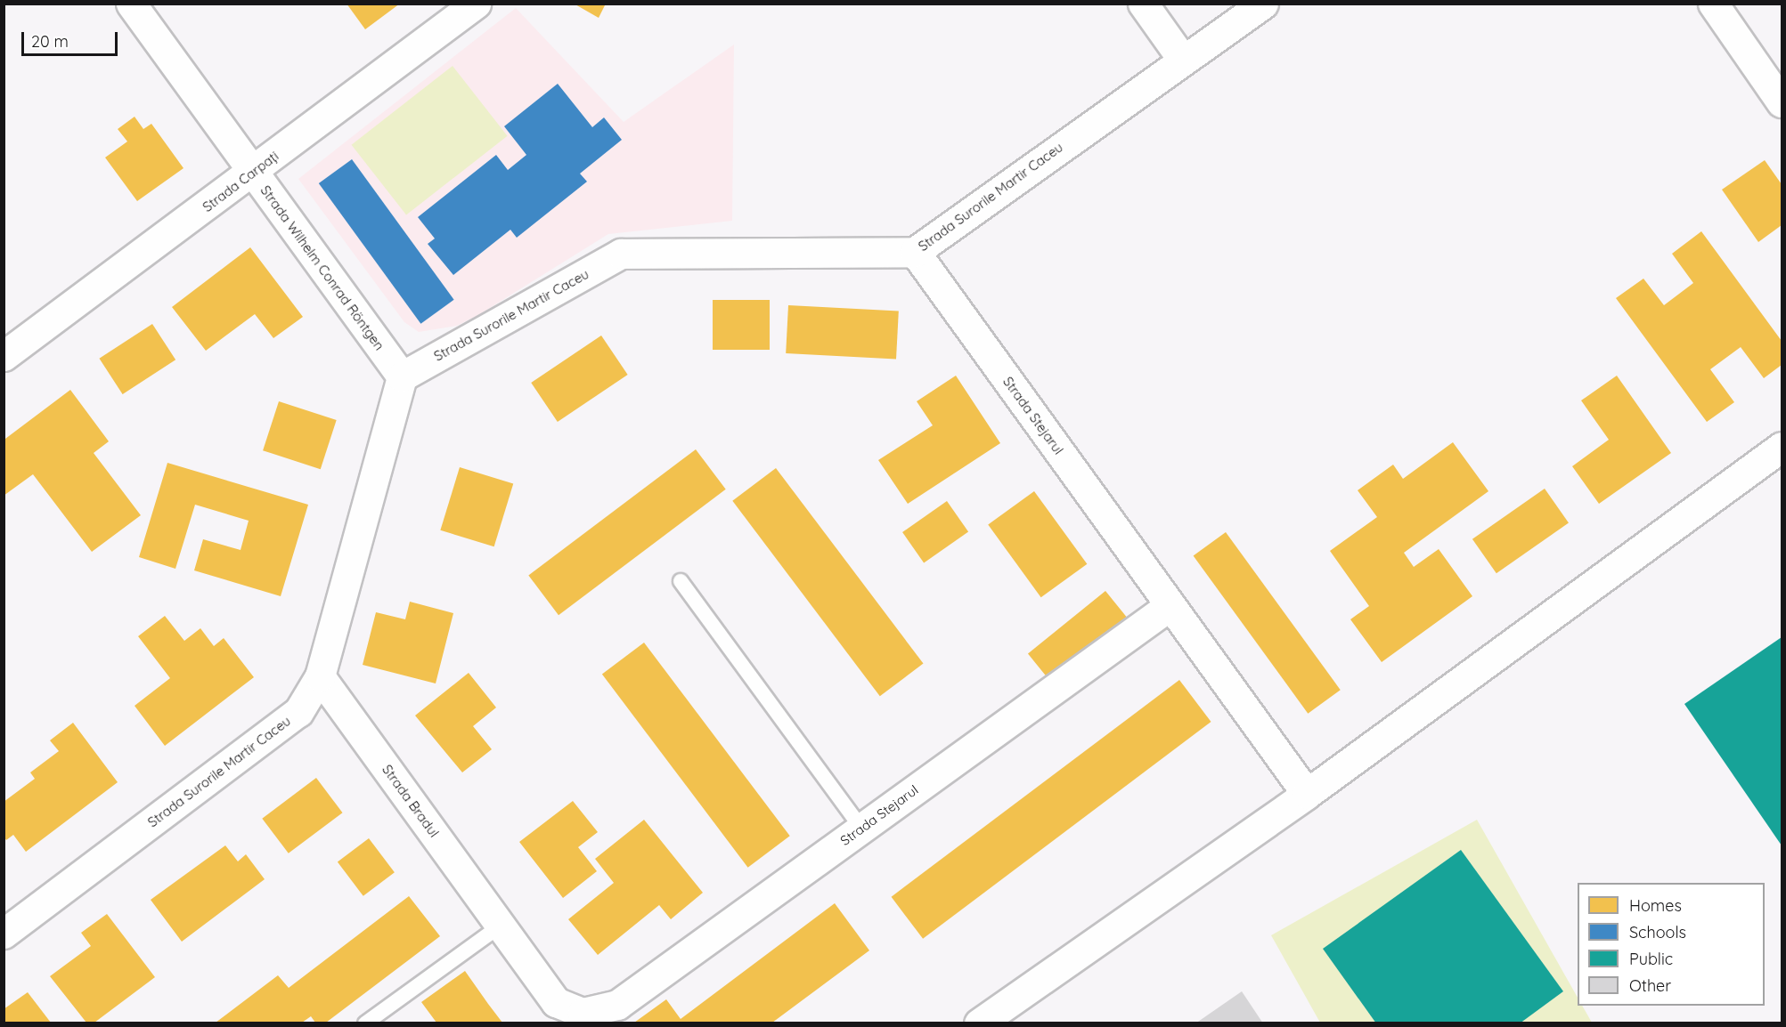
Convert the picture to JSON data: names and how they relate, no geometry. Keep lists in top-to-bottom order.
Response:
{
  "streets": {
    "street": [
      "Strada Carpați",
      "Strada Surorile Martir Caceu",
      "Strada Wilhelm Conrad Röntgen",
      "Strada Stejarul",
      "Strada Bradul"
    ]
  },
  "crossings": [
    ["Strada Carpați", "Strada Wilhelm Conrad Röntgen"],
    ["Strada Surorile Martir Caceu", "Strada Wilhelm Conrad Röntgen"],
    ["Strada Surorile Martir Caceu", "Strada Stejarul"],
    ["Strada Surorile Martir Caceu", "Strada Bradul"],
    ["Strada Stejarul", "Strada Bradul"]
  ],
  "legend": [
    "Homes",
    "Schools",
    "Public",
    "Other"
  ],
  "scale_bar": "20 m"
}
